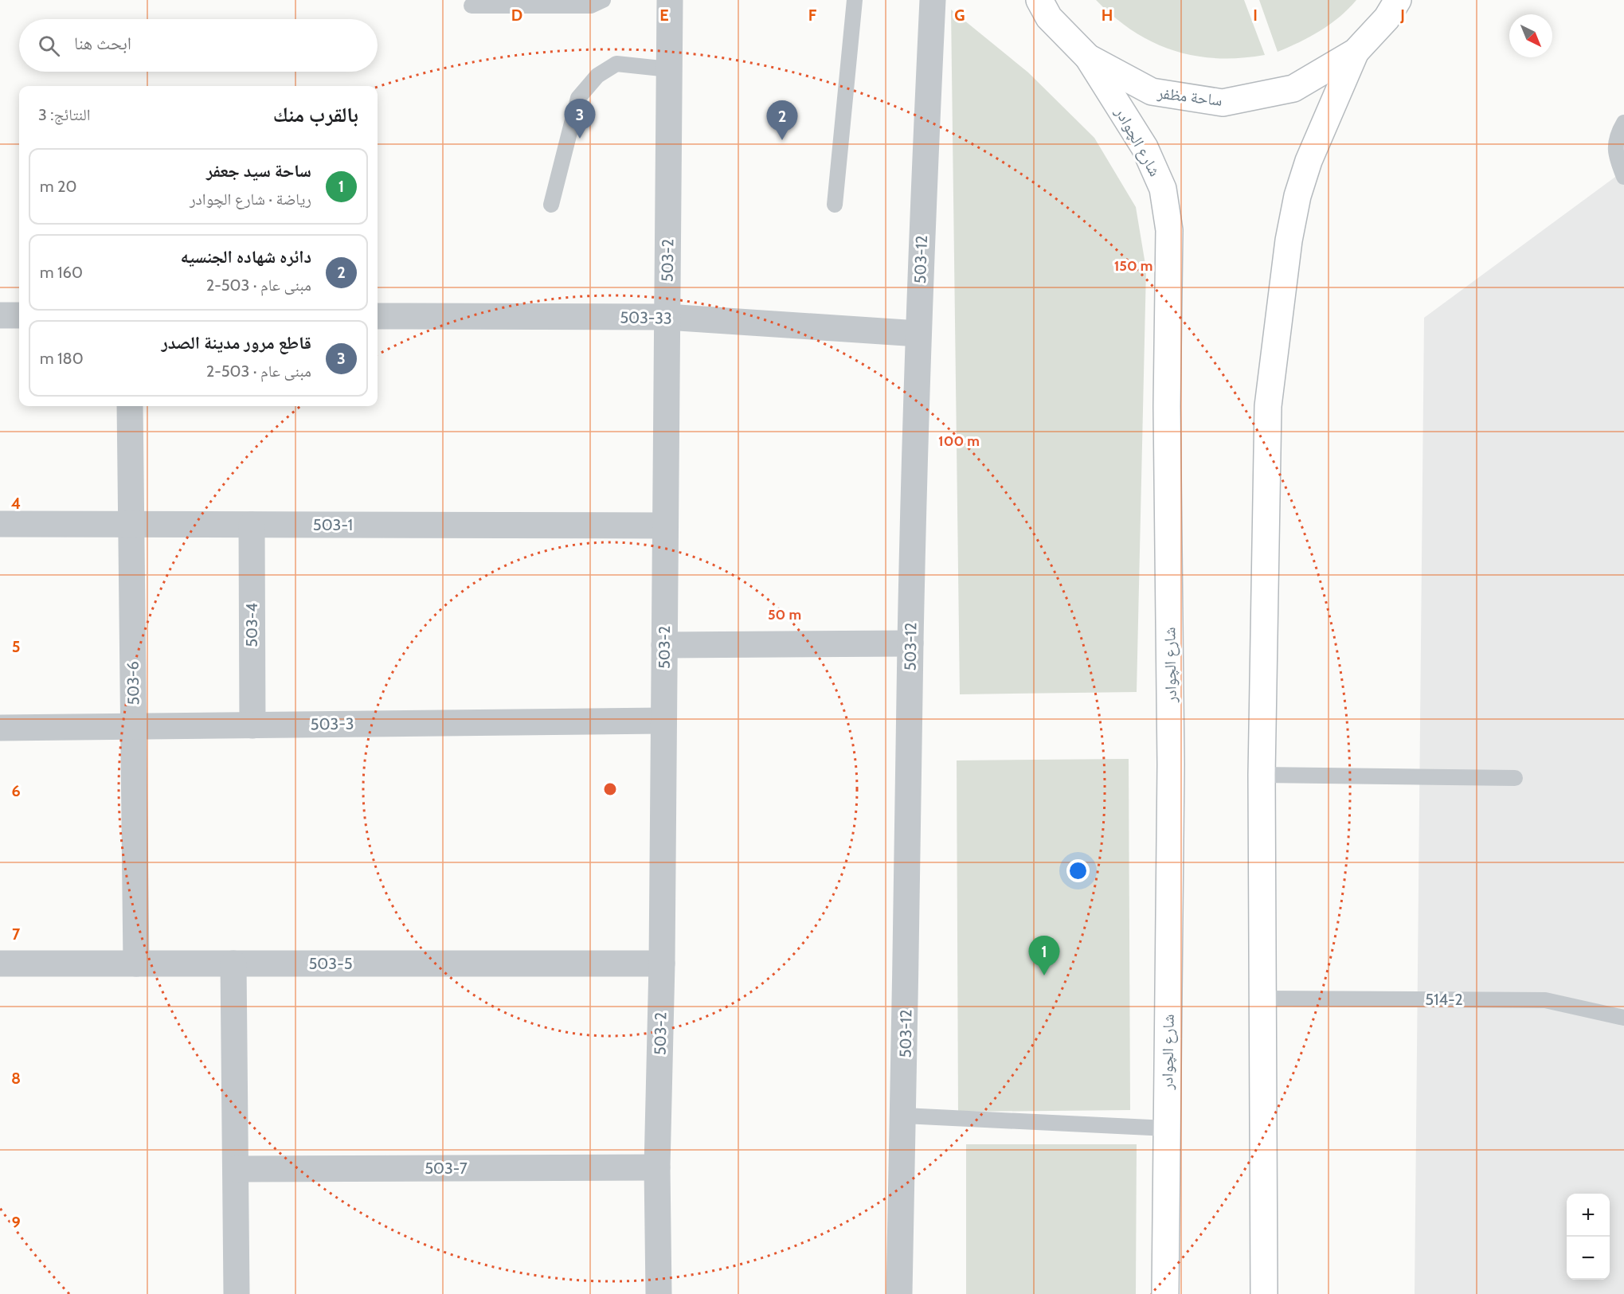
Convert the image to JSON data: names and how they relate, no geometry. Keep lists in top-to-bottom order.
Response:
{
  "streets": {
    "main road": ["ساحة مظفر", "شارع الچوادر"],
    "street": [
      "503-12",
      "503-2",
      "503-33",
      "503-1",
      "503-4",
      "503-6",
      "503-3",
      "503-5",
      "503-7"
    ],
    "lane": ["514-2"]
  },
  "crossings": [
    ["ساحة مظفر", "شارع الچوادر"],
    ["503-12", "503-33"],
    ["503-2", "503-33"],
    ["503-2", "503-1"],
    ["503-2", "503-3"],
    ["503-2", "503-5"],
    ["503-2", "503-7"],
    ["503-1", "503-4"],
    ["503-1", "503-6"],
    ["503-4", "503-3"],
    ["503-6", "503-3"],
    ["503-6", "503-5"]
  ],
  "north": "bottom right",
  "page": {
    "search": "ابحث هنا",
    "heading": ["بالقرب منك", "النتائج: 3"],
    "pins": ["3", "2", "1"],
    "list": [
      {
        "mark": "1",
        "name": "ساحة سيد جعفر",
        "note": "رياضة · شارع الچوادر",
        "value": "20 m"
      },
      {
        "mark": "2",
        "name": "دائره شهاده الجنسيه",
        "note": "مبنى عام · 503-2",
        "value": "160 m"
      },
      {
        "mark": "3",
        "name": "قاطع مرور مدينة الصدر",
        "note": "مبنى عام · 503-2",
        "value": "180 m"
      }
    ],
    "map_buttons": ["+", "−"]
  },
  "grid": {
    "columns": [
      "D",
      "E",
      "F",
      "G",
      "H",
      "I",
      "J"
    ],
    "rows": [
      "4",
      "5",
      "6",
      "7",
      "8",
      "9"
    ]
  },
  "rings": ["150 m", "100 m", "50 m"]
}
